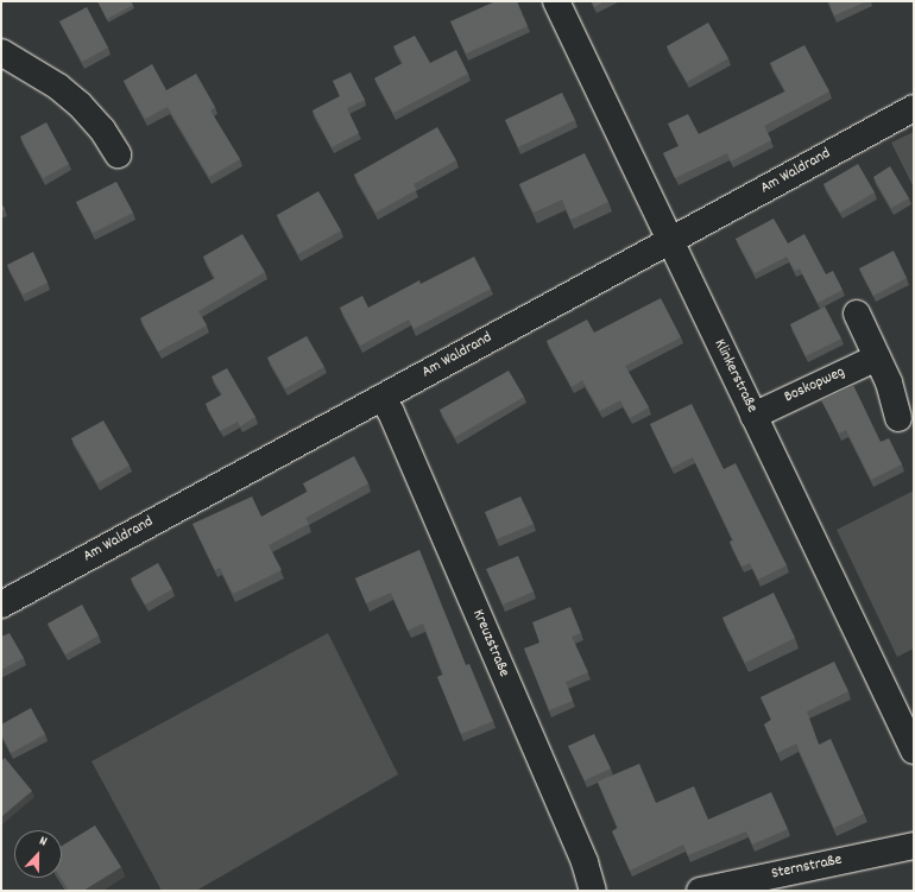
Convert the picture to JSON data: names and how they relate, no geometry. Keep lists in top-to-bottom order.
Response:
{
  "streets": {
    "street": [
      "Am Waldrand",
      "Klinkerstraße",
      "Boskopweg",
      "Kreuzstraße",
      "Sternstraße"
    ]
  },
  "crossings": [
    ["Am Waldrand", "Klinkerstraße"],
    ["Am Waldrand", "Kreuzstraße"],
    ["Klinkerstraße", "Boskopweg"]
  ],
  "north": "top"
}
